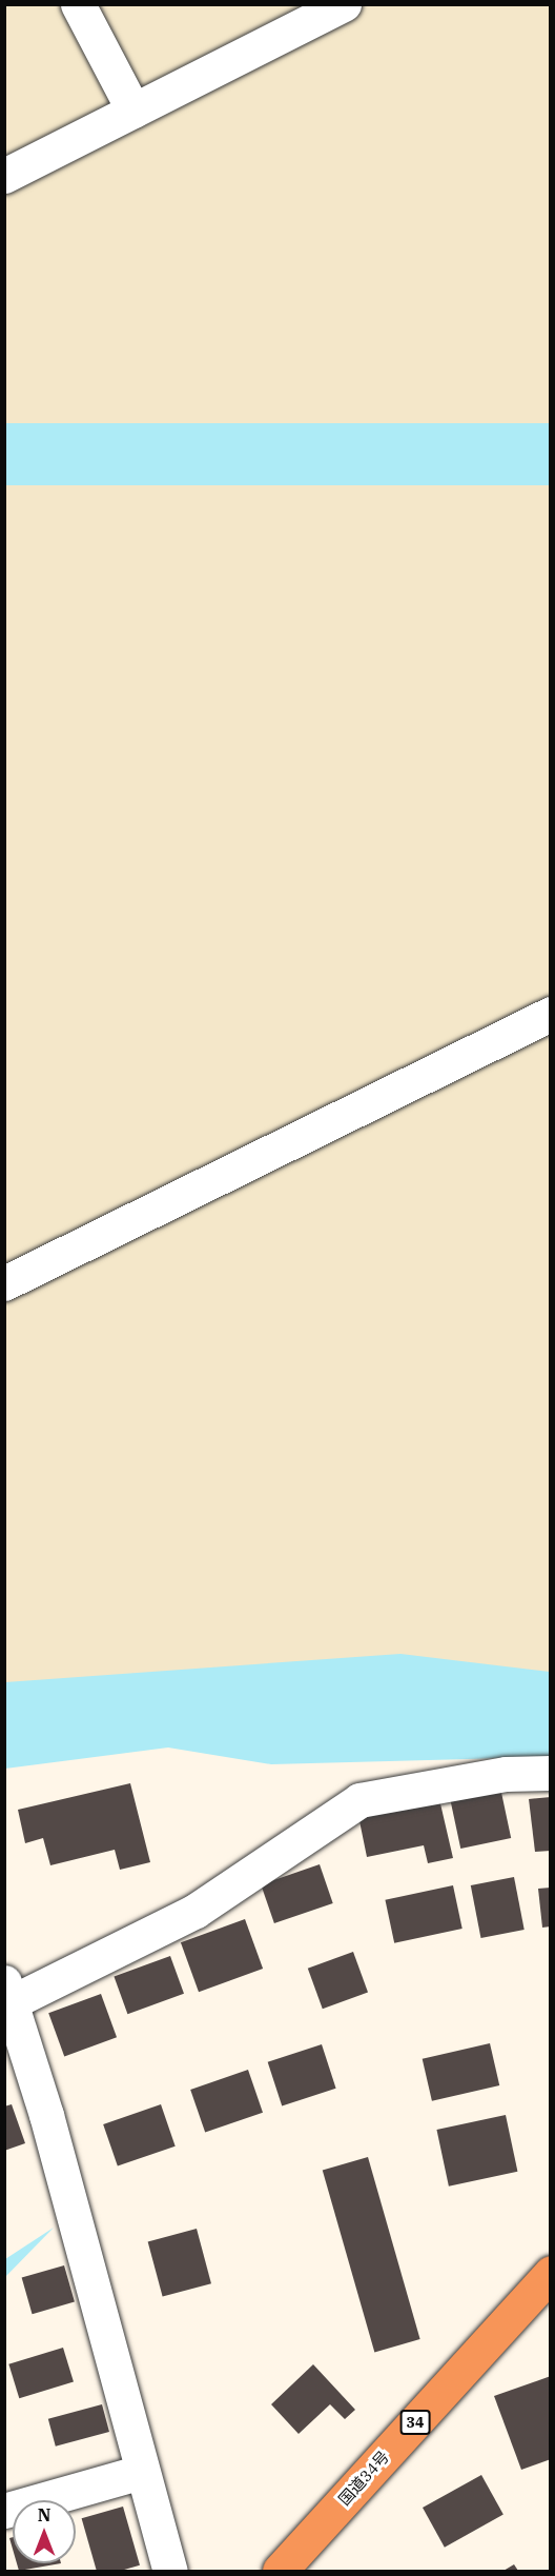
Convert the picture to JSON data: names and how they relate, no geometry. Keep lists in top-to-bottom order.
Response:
{
  "streets": {
    "highway": ["34", "国道34号"]
  },
  "north": "top"
}
